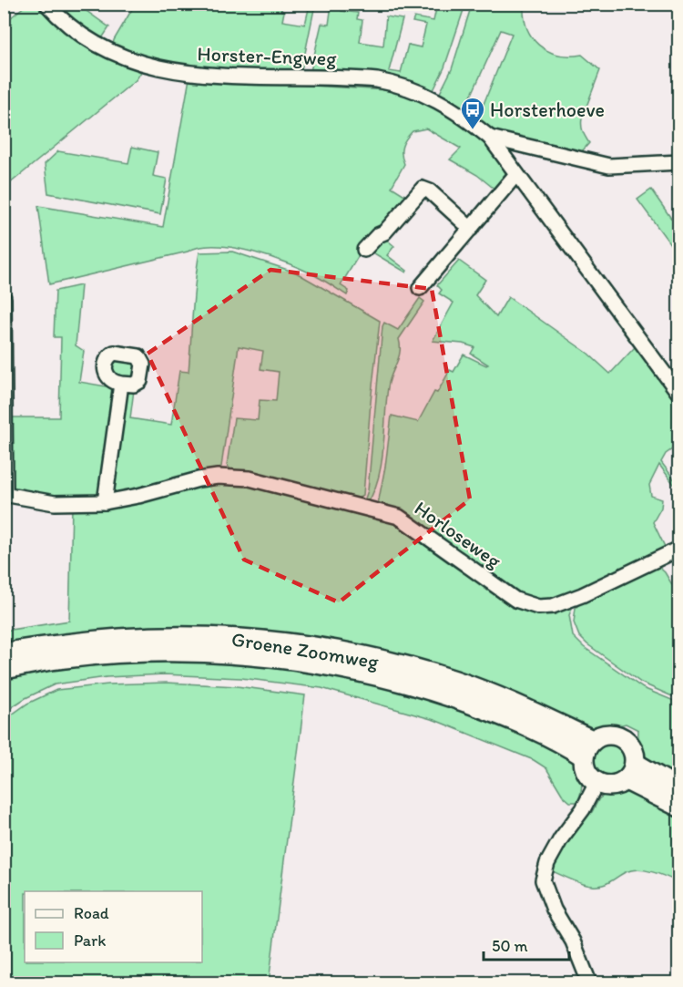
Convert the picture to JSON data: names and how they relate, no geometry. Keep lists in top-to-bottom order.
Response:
{
  "streets": {
    "main road": ["Groene Zoomweg"],
    "street": ["Horster-Engweg", "Horloseweg"]
  },
  "places": {
    "bus stop": ["Horsterhoeve"]
  },
  "legend": ["Road", "Park"],
  "scale_bar": "50 m"
}
